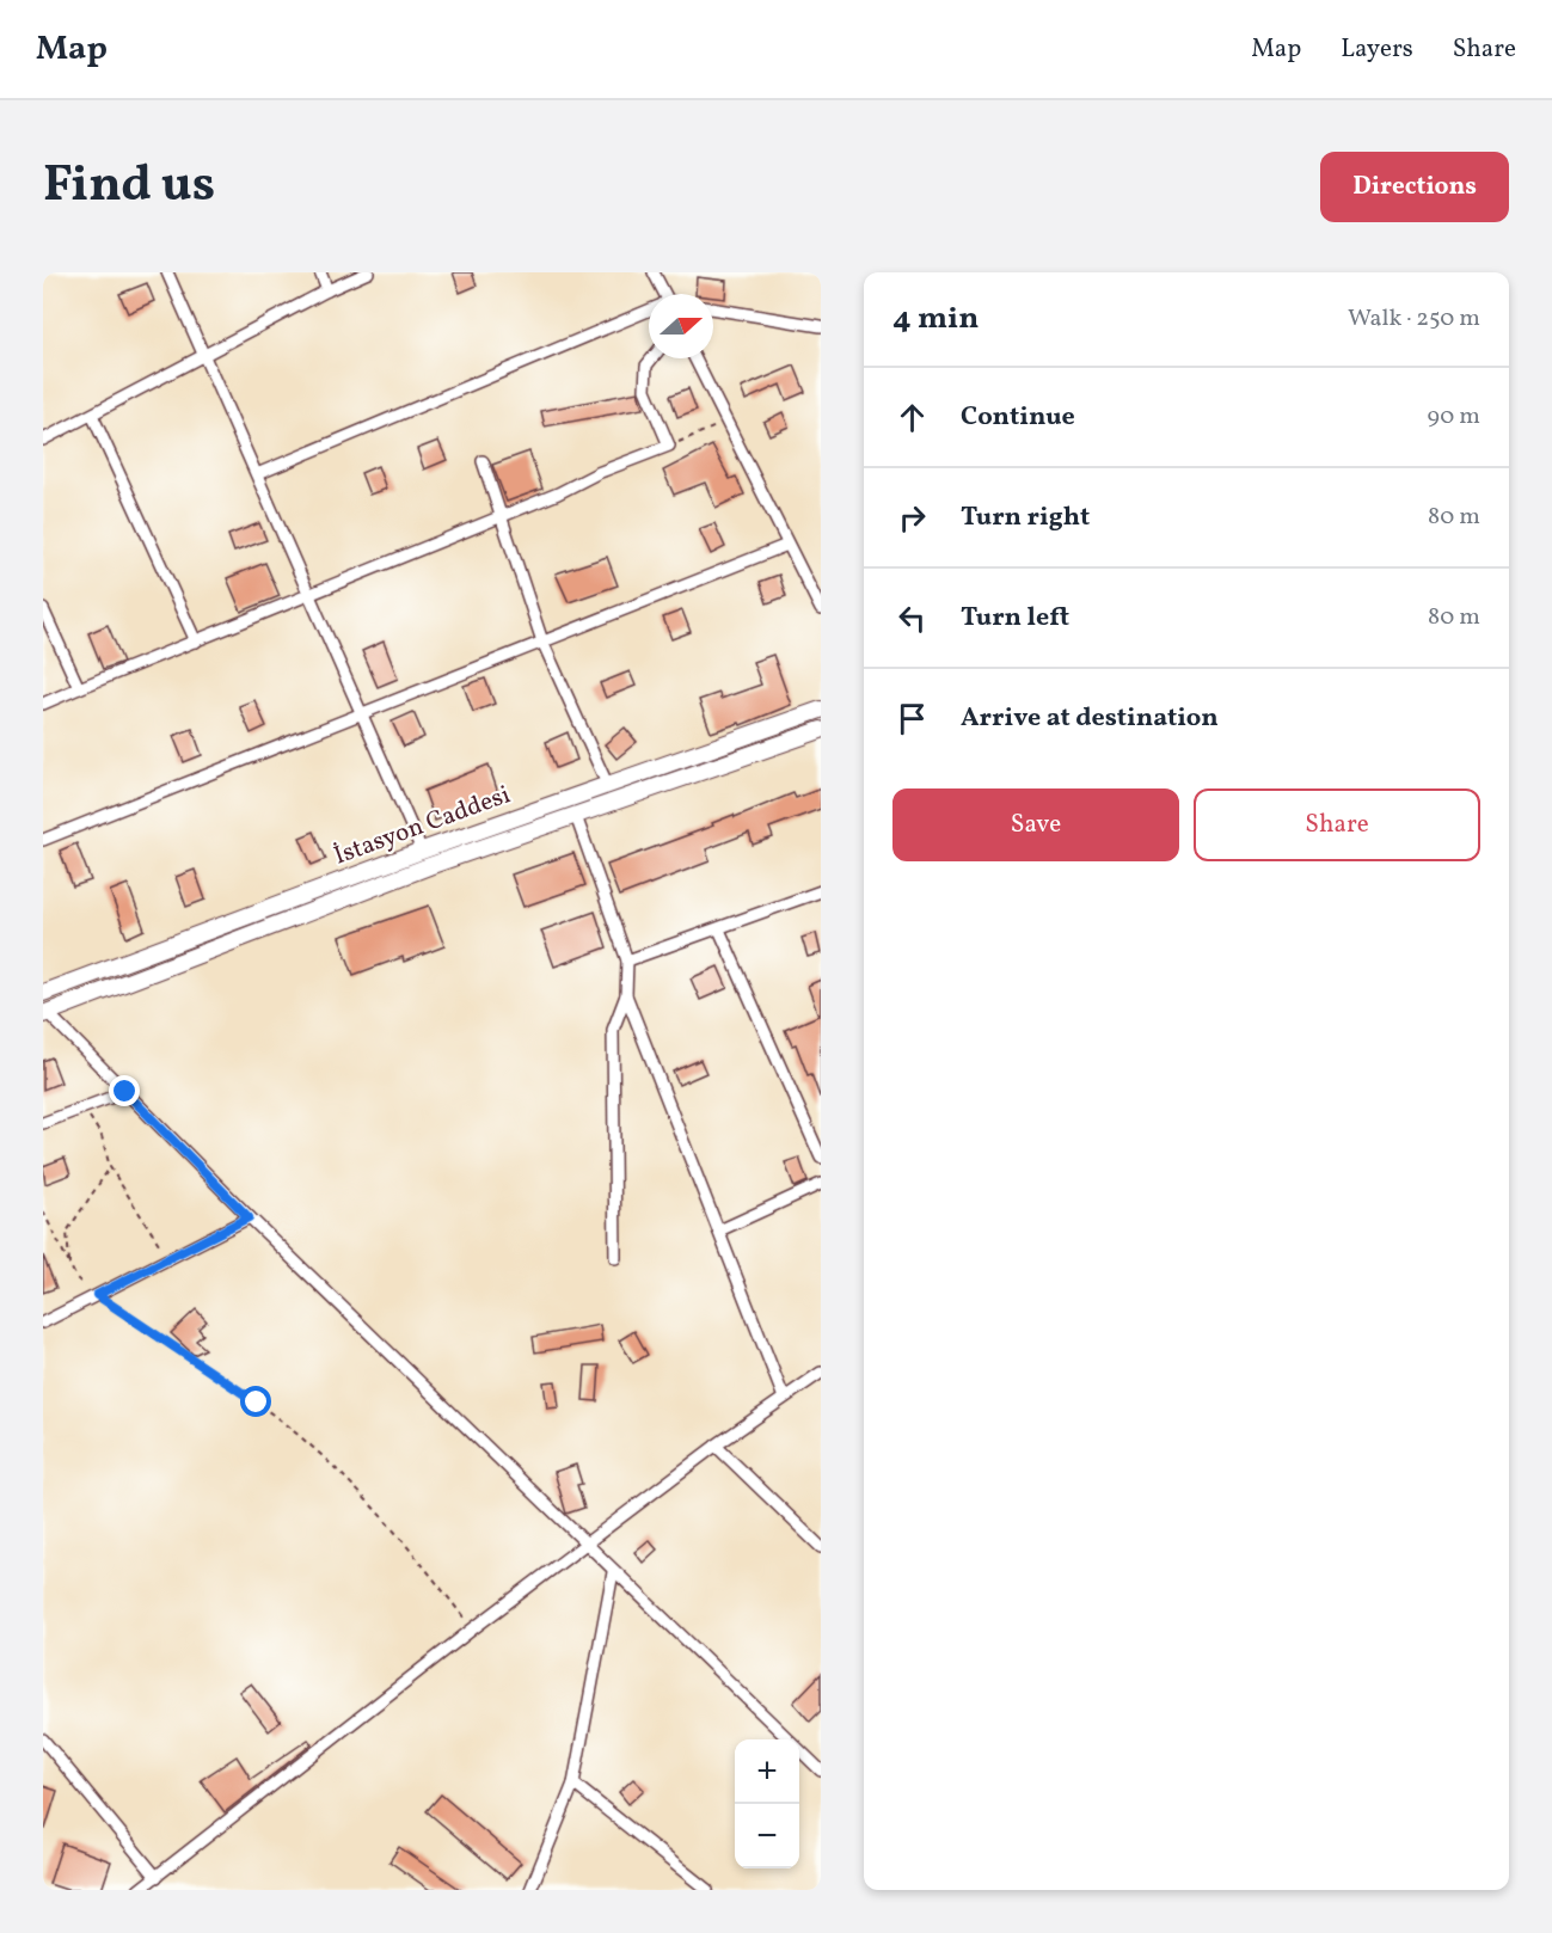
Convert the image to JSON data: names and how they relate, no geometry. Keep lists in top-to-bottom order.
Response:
{
  "streets": {
    "main road": ["İstasyon Caddesi"]
  },
  "north": "right",
  "page": {
    "header": "Map",
    "nav": ["Map", "Layers", "Share"],
    "title": "Find us",
    "buttons": [
      "Directions",
      ["Save", "Share"]
    ],
    "heading": ["4 min", "Walk · 250 m"],
    "list": [
      ["Continue", "90 m"],
      ["Turn right", "80 m"],
      ["Turn left", "80 m"],
      "Arrive at destination"
    ],
    "map_buttons": ["+", "−"]
  }
}
